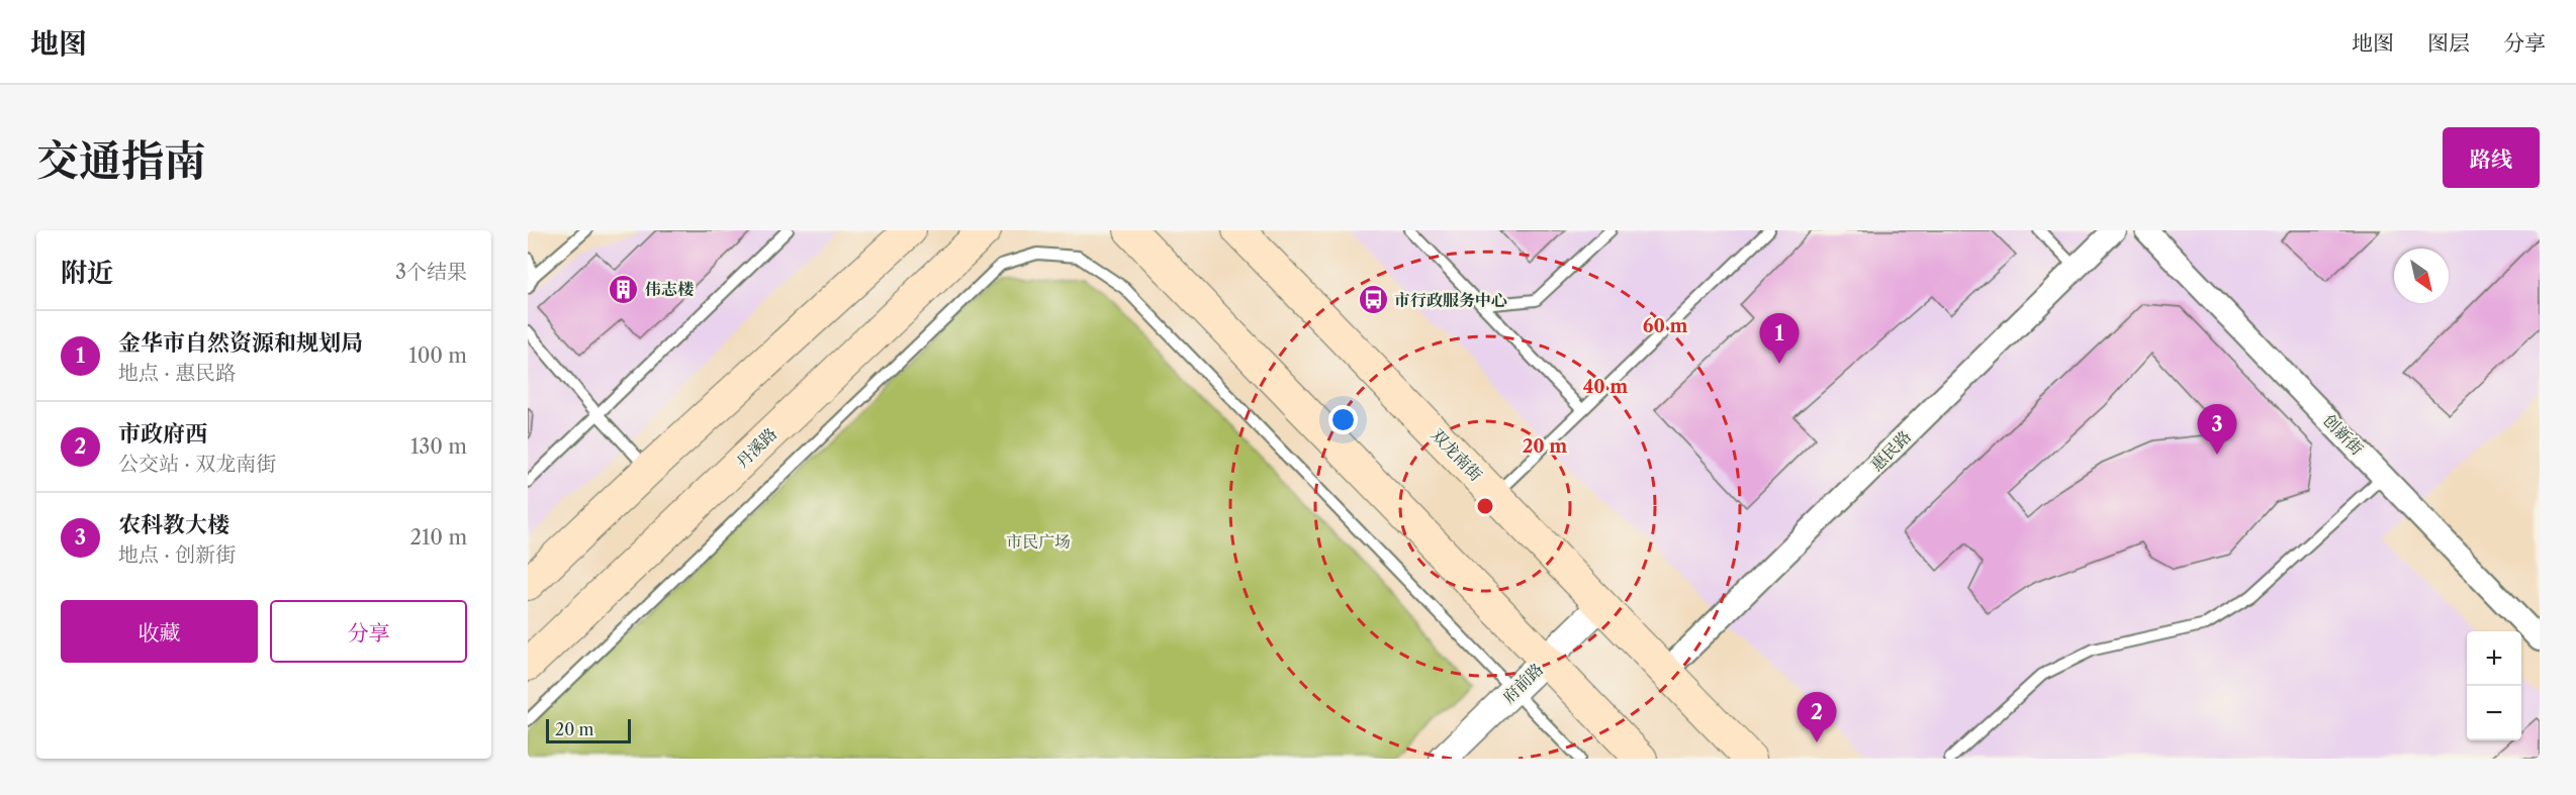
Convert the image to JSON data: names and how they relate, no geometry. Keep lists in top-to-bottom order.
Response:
{
  "streets": {
    "main road": ["丹溪路", "双龙南街"],
    "street": ["创新街", "惠民路", "府前路"]
  },
  "crossings": [
    ["惠民路", "双龙南街"],
    ["双龙南街", "府前路"]
  ],
  "parks": ["市民广场"],
  "places": {
    "building": ["伟志楼"],
    "bus stop": ["市行政服务中心"]
  },
  "scale_bar": "20 m",
  "north": "bottom right",
  "page": {
    "header": "地图",
    "nav": ["地图", "图层", "分享"],
    "title": "交通指南",
    "buttons": [
      "路线",
      ["收藏", "分享"]
    ],
    "heading": ["附近", "3个结果"],
    "list": [
      {
        "mark": "1",
        "name": "金华市自然资源和规划局",
        "note": "地点 · 惠民路",
        "value": "100 m"
      },
      {
        "mark": "2",
        "name": "市政府西",
        "note": "公交站 · 双龙南街",
        "value": "130 m"
      },
      {
        "mark": "3",
        "name": "农科教大楼",
        "note": "地点 · 创新街",
        "value": "210 m"
      }
    ],
    "pins": ["1", "3", "2"],
    "map_buttons": ["+", "−"],
    "scale": "20 m"
  },
  "rings": ["60 m", "40 m", "20 m"]
}
